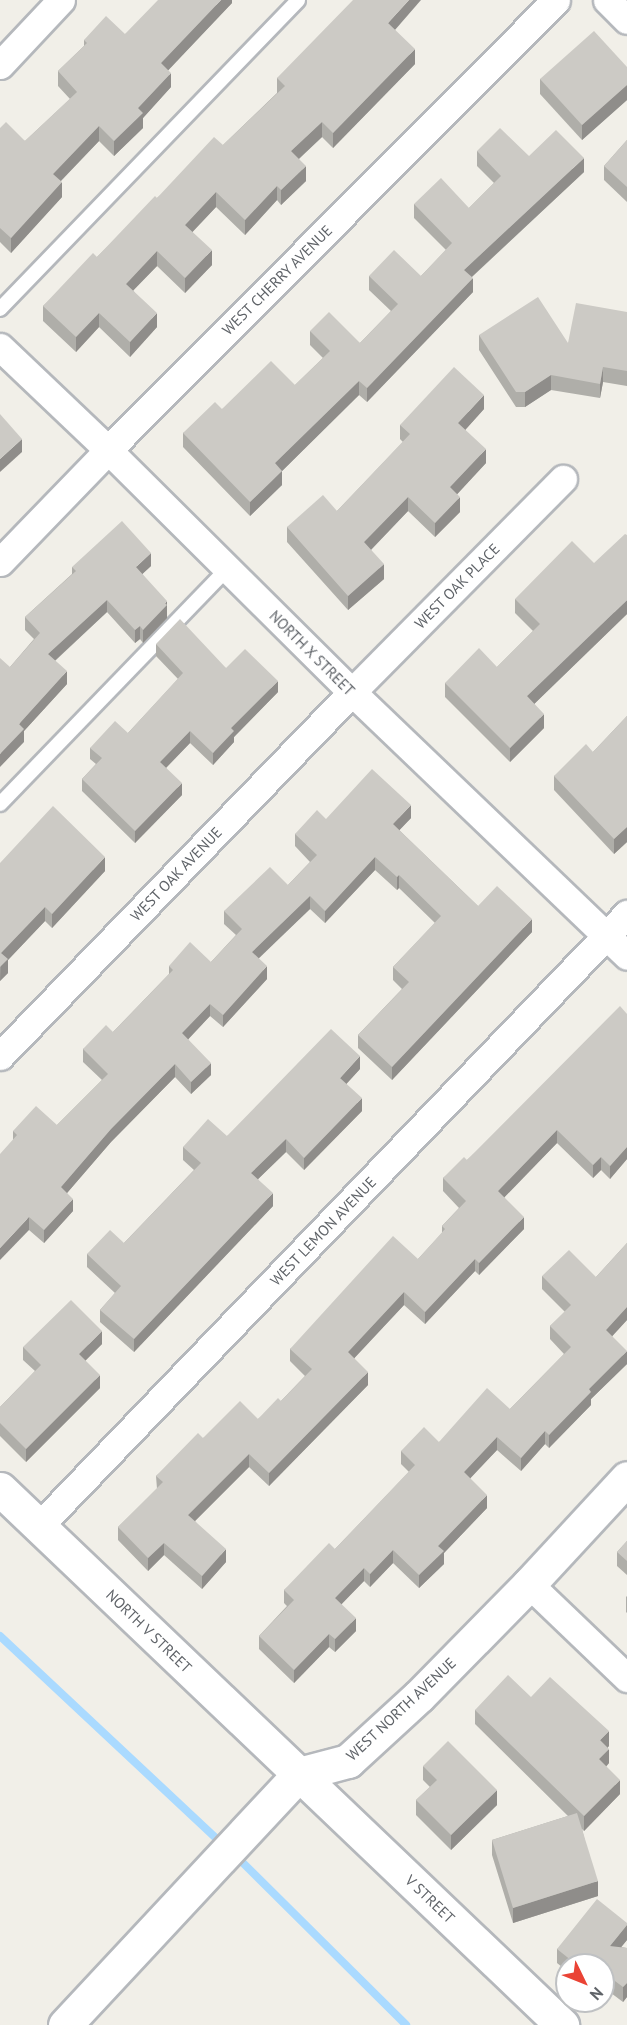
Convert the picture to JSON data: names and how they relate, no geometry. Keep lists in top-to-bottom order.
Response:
{
  "streets": {
    "street": [
      "WEST CHERRY AVENUE",
      "WEST OAK PLACE",
      "NORTH X STREET",
      "WEST OAK AVENUE",
      "WEST LEMON AVENUE",
      "NORTH V STREET",
      "WEST NORTH AVENUE",
      "V STREET"
    ]
  },
  "crossings": [
    ["WEST CHERRY AVENUE", "NORTH X STREET"],
    ["WEST OAK PLACE", "NORTH X STREET"],
    ["WEST OAK PLACE", "WEST OAK AVENUE"],
    ["NORTH X STREET", "WEST OAK AVENUE"],
    ["NORTH X STREET", "WEST LEMON AVENUE"],
    ["WEST LEMON AVENUE", "NORTH V STREET"],
    ["NORTH V STREET", "WEST NORTH AVENUE"],
    ["NORTH V STREET", "V STREET"],
    ["WEST NORTH AVENUE", "V STREET"]
  ],
  "north": "bottom right"
}
